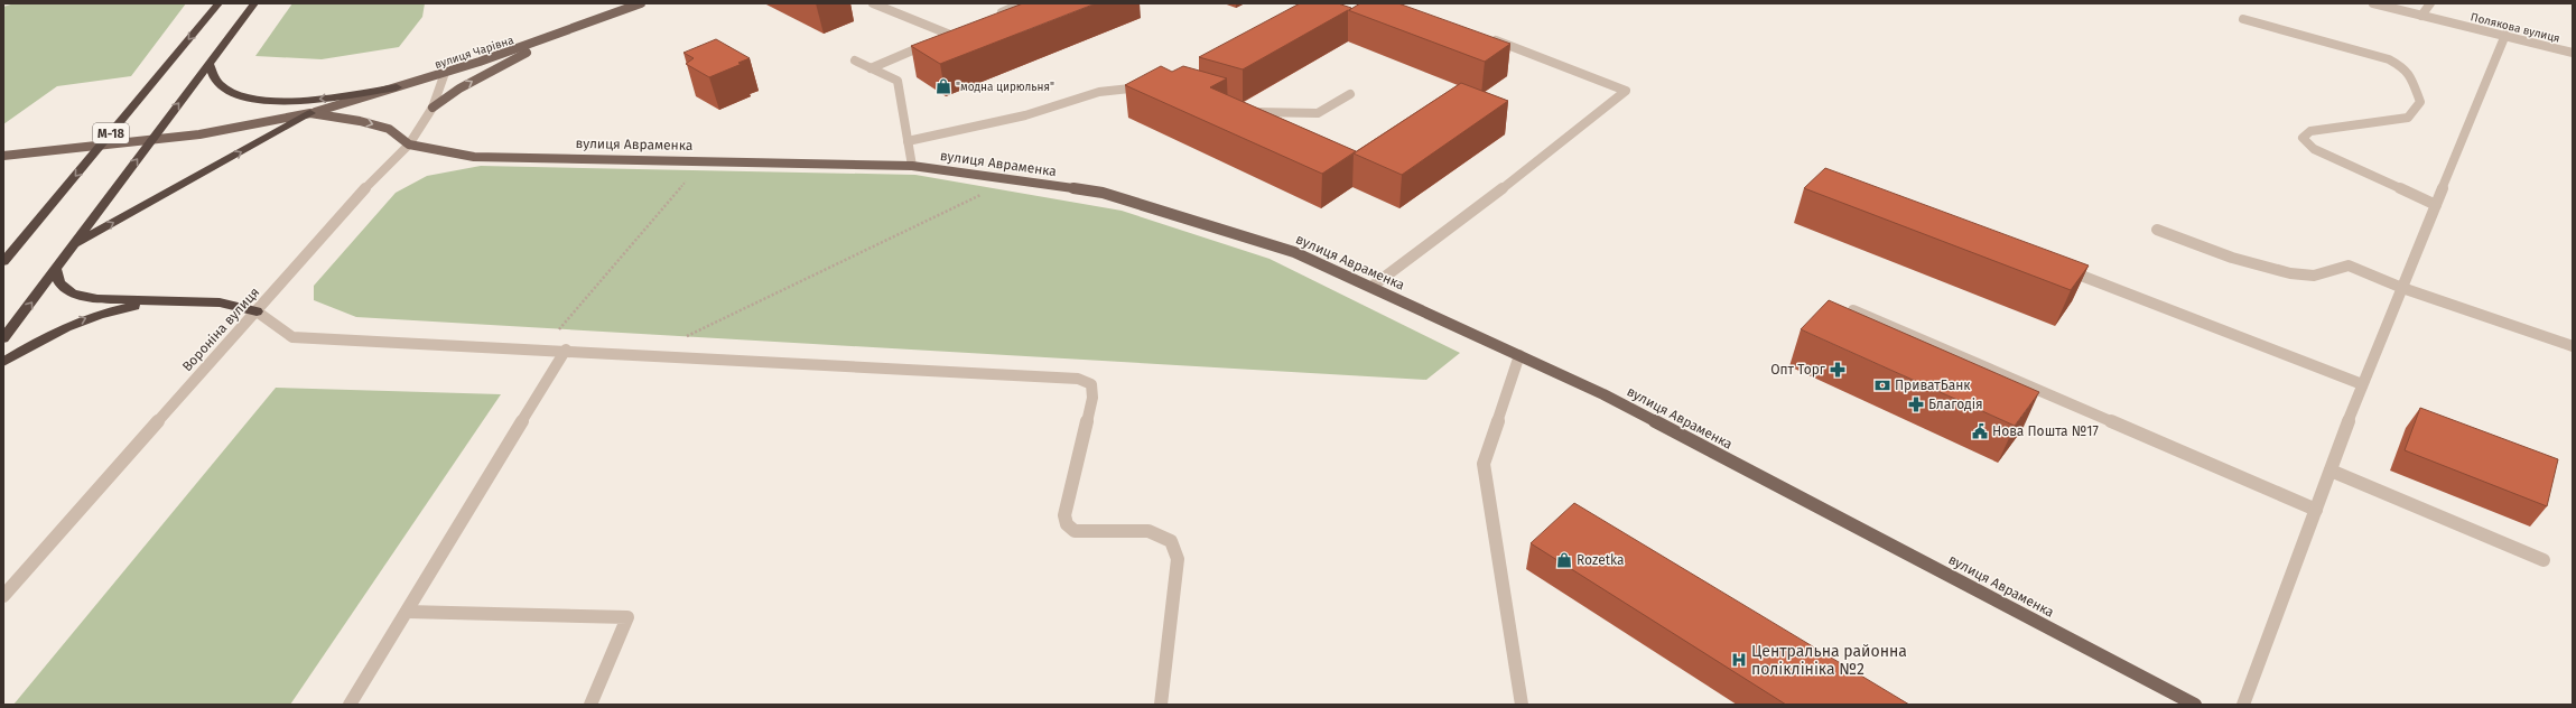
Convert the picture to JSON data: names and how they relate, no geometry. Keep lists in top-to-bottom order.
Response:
{
  "streets": {
    "highway": ["М-18"],
    "main road": ["вулиця Чарівна", "вулиця Авраменка"],
    "street": ["Полякова вулиця", "Вороніна вулиця"]
  },
  "crossings": [
    ["вулиця Чарівна", "Вороніна вулиця"],
    ["вулиця Авраменка", "Вороніна вулиця"]
  ],
  "places": {
    "shop": ["\"модна цирюльня\"", "Rozetka"],
    "pharmacy": ["Опт Торг", "Благодія"],
    "bank": ["ПриватБанк"],
    "public building": ["Нова Пошта №17"],
    "hospital": ["Центральна районна поліклініка №2"]
  }
}
